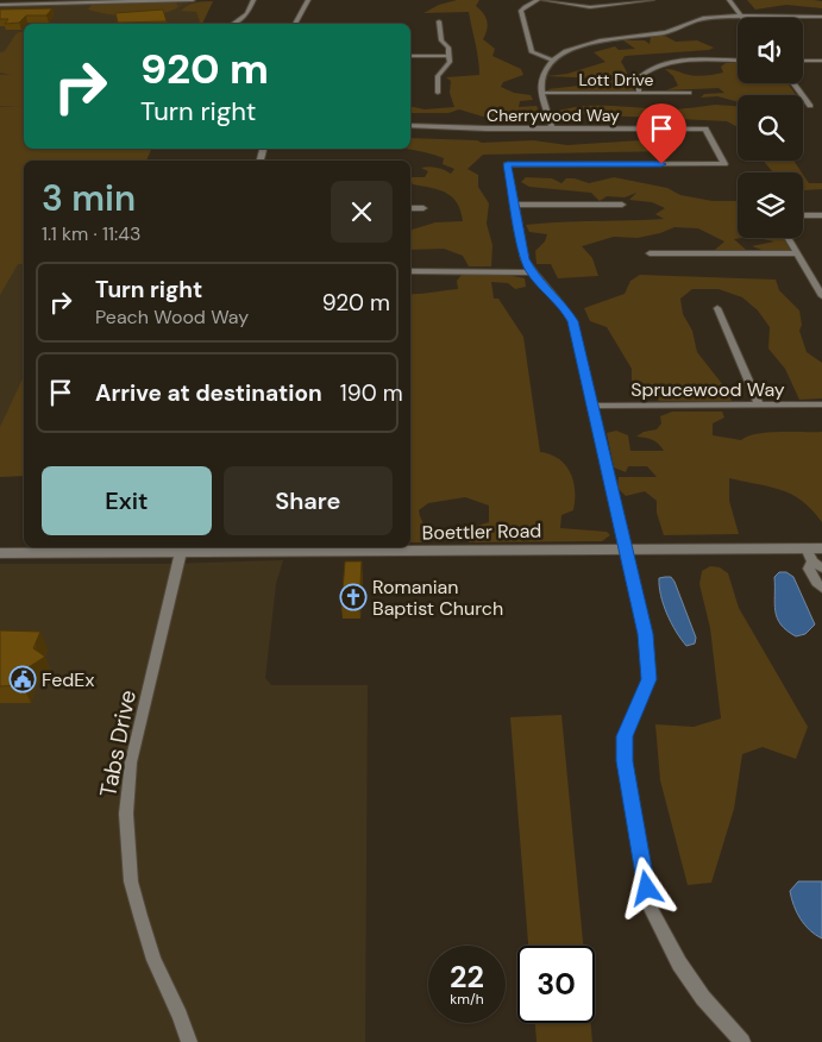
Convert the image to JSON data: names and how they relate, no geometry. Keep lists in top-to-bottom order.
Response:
{
  "streets": {
    "street": [
      "Lott Drive",
      "Cherrywood Way",
      "Sprucewood Way",
      "Boettler Road",
      "Tabs Drive"
    ]
  },
  "crossings": [
    ["Boettler Road", "Tabs Drive"]
  ],
  "places": {
    "church": ["Romanian Baptist Church"],
    "public building": ["FedEx"]
  },
  "page": {
    "turn": ["920 m", "Turn right"],
    "heading": ["3 min", "1.1 km · 11:43"],
    "list": [
      {
        "name": "Turn right",
        "note": "Peach Wood Way",
        "value": "920 m"
      },
      {
        "name": "Arrive at destination",
        "value": "190 m"
      }
    ],
    "buttons": ["Exit", "Share"],
    "speed": "22 km/h",
    "limit": "30"
  }
}
